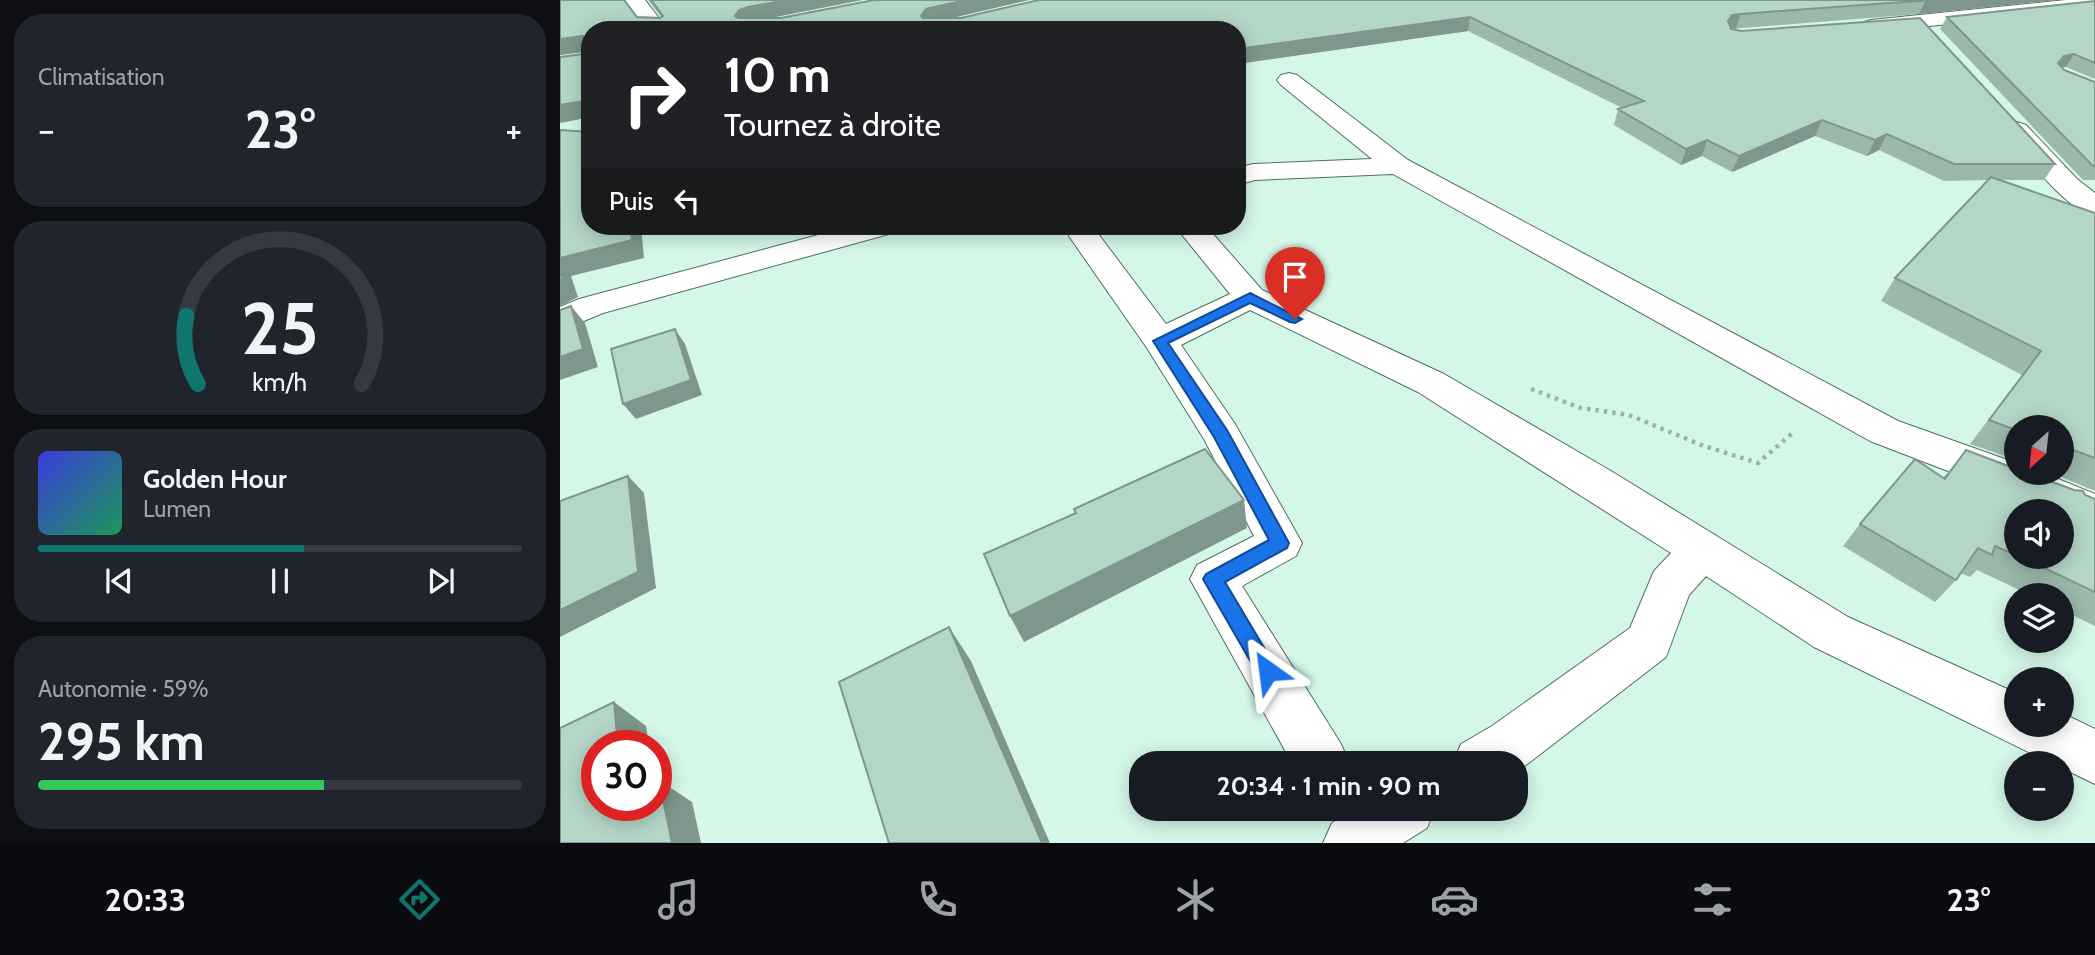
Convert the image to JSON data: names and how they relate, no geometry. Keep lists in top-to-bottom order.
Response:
{
  "north": "bottom left",
  "page": {
    "tile": [
      "Climatisation",
      ["Autonomie · 59%", "295 km"]
    ],
    "turn": ["10 m", "Tournez à droite"],
    "heat": ["−", "23°", "+"],
    "then": "Puis",
    "map_buttons": ["+", "−"],
    "song": ["Golden Hour", "Lumen"],
    "limit": "30",
    "trip": "20:34 · 1 min · 90 m",
    "tabs": ["20:33", "23°"],
    "gauge": ["25", "km/h"]
  }
}
